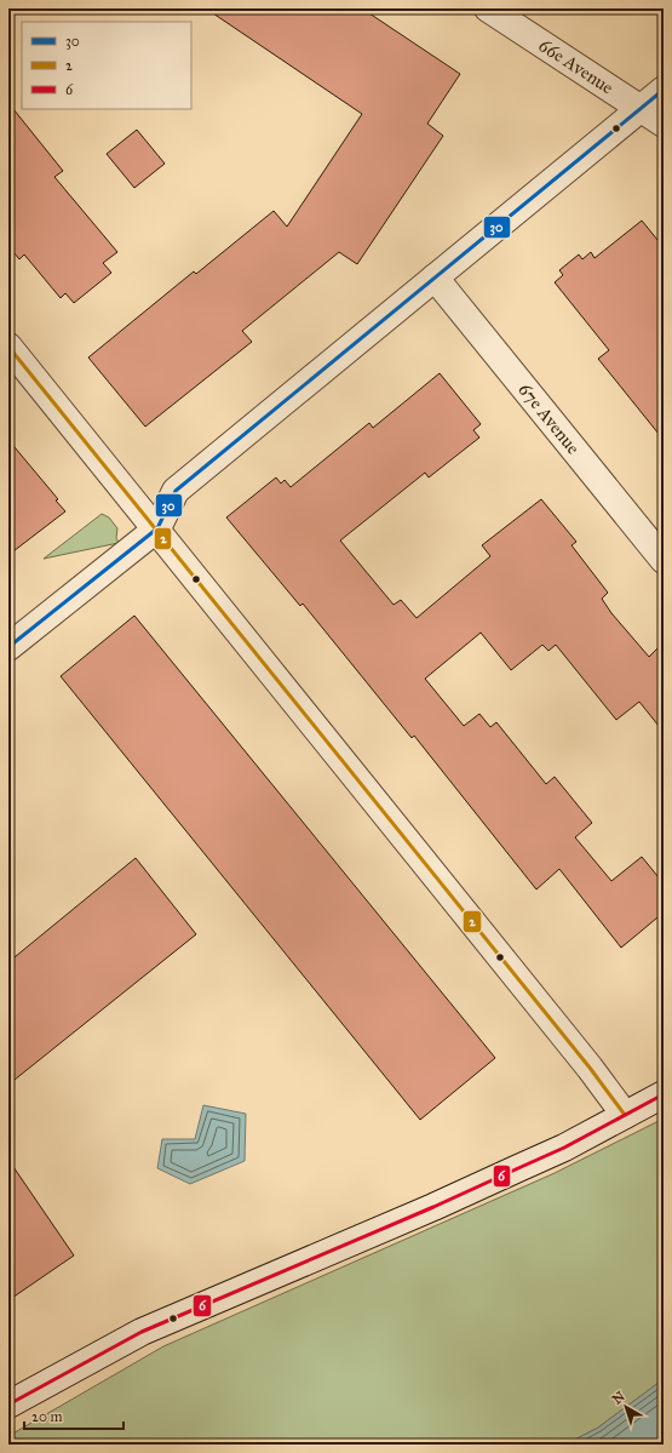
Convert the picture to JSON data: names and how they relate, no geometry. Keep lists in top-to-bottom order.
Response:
{
  "streets": {
    "street": ["66e Avenue", "67e Avenue"]
  },
  "lines": ["transit line 30", "transit line 2", "transit line 6"],
  "legend": ["30", "2", "6"],
  "scale_bar": "20 m",
  "north": "top left"
}
